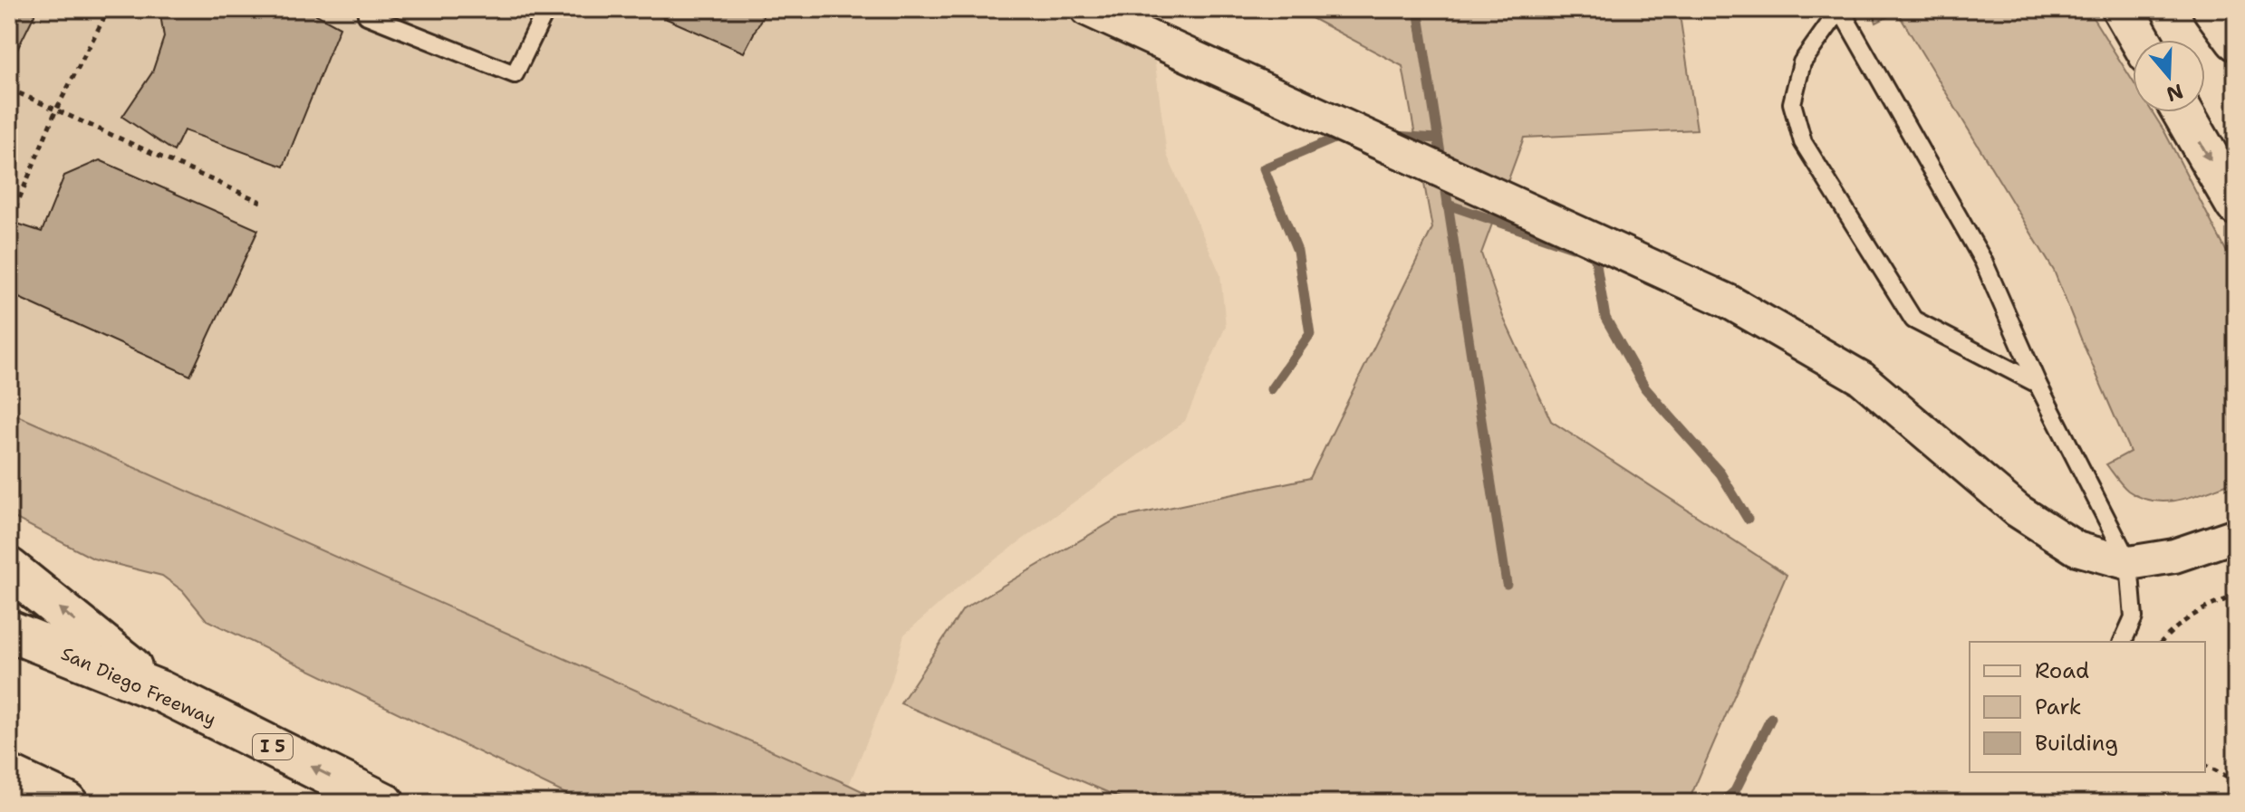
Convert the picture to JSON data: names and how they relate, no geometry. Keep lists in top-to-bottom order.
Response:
{
  "streets": {
    "main road": ["San Diego Freeway", "I 5"]
  },
  "one_way": ["San Diego Freeway"],
  "legend": ["Road", "Park", "Building"],
  "north": "bottom"
}
